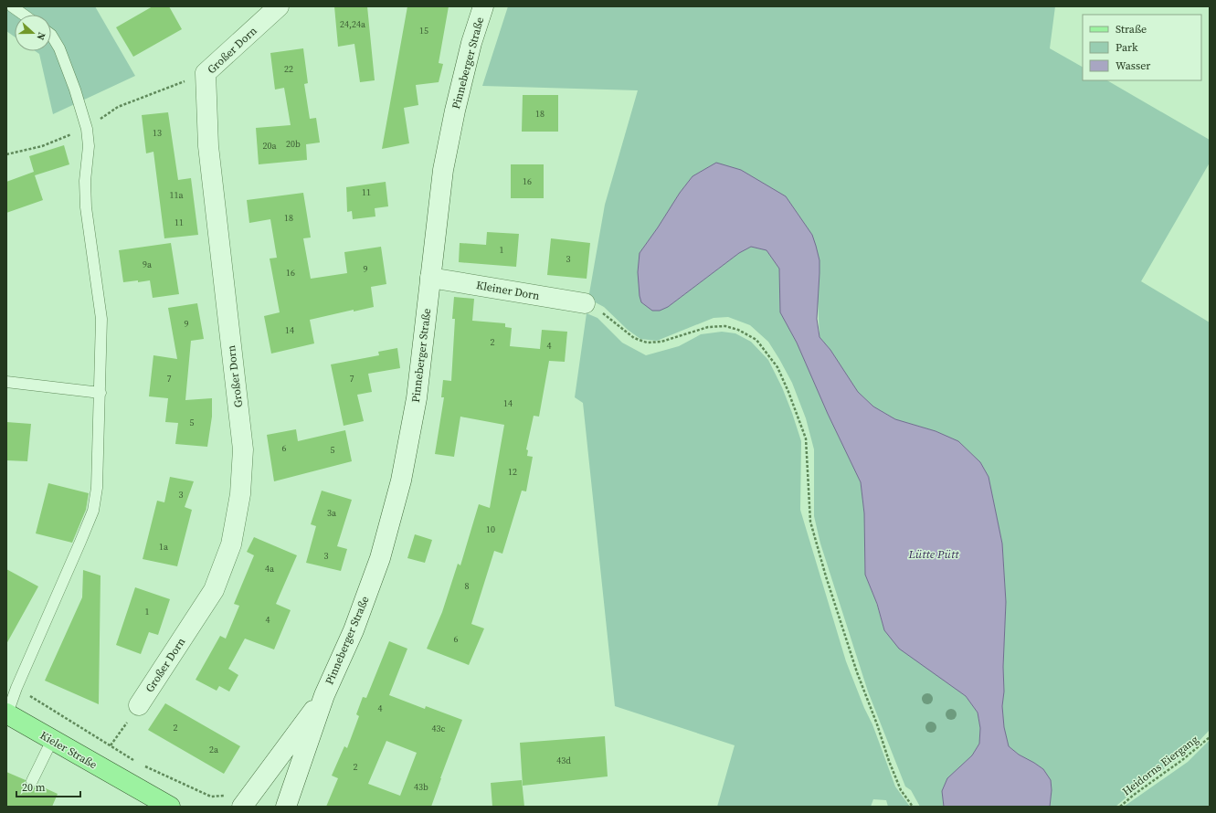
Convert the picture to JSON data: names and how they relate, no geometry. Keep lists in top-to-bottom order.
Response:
{
  "streets": {
    "main road": [
      "Großer Dorn",
      "Pinneberger Straße",
      "Kleiner Dorn",
      "Kieler Straße"
    ],
    "path": ["Heidorns Eiergang"]
  },
  "crossings": [
    ["Pinneberger Straße", "Kleiner Dorn"]
  ],
  "water": ["Lütte Pütt"],
  "house_numbers": [
    "24,24a",
    "15",
    "22",
    "18",
    "13",
    "20b",
    "20a",
    "16",
    "11",
    "11a",
    "18",
    "11",
    "1",
    "3",
    "9a",
    "9",
    "16",
    "9",
    "14",
    "2",
    "4",
    "7",
    "7",
    "14",
    "5",
    "6",
    "5",
    "12",
    "3",
    "3a",
    "10",
    "1a",
    "3",
    "4a",
    "8",
    "1",
    "4",
    "6",
    "4",
    "2",
    "43c",
    "2a",
    "43d",
    "2",
    "43b"
  ],
  "legend": ["Straße", "Park", "Wasser"],
  "scale_bar": "20 m",
  "north": "right"
}
